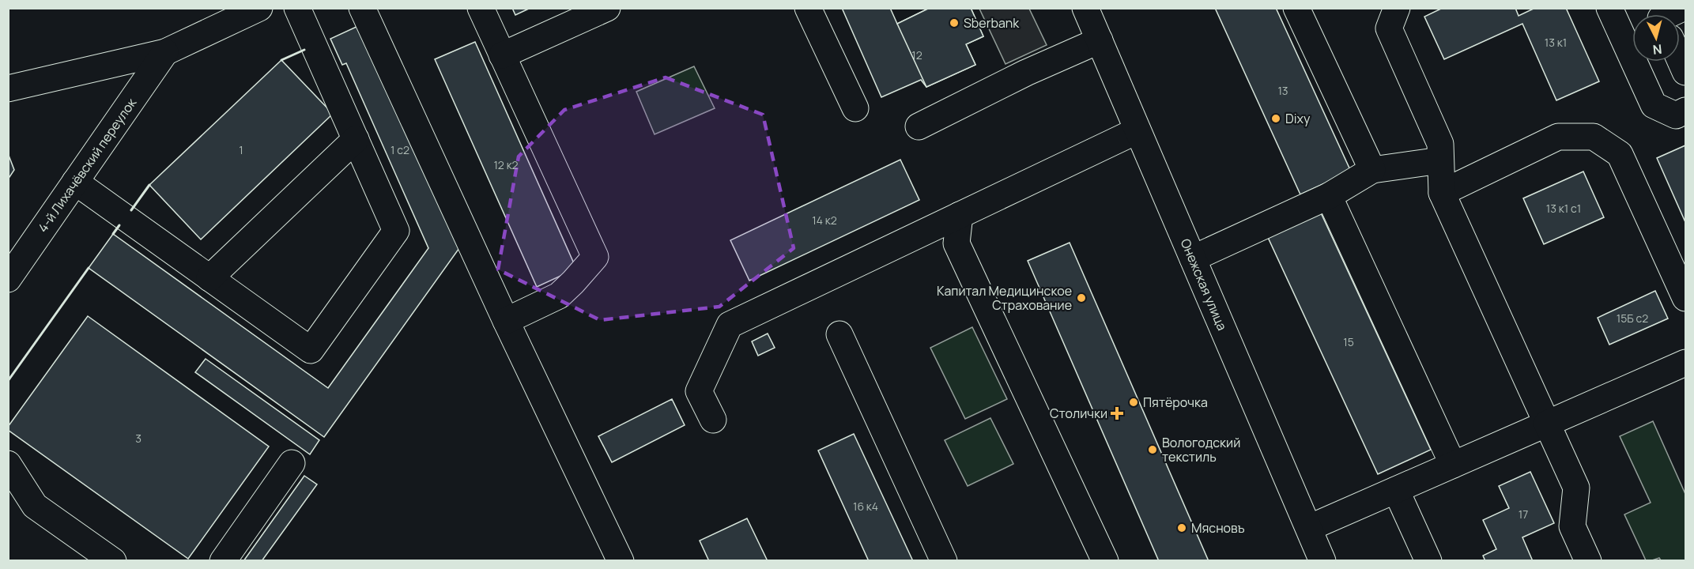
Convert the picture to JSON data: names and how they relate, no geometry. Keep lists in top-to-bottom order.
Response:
{
  "streets": {
    "main road": ["4-й Лихачёвский переулок", "Онежская улица"]
  },
  "places": {
    "other": [
      "Sberbank",
      "Dixy",
      "Капитал Медицинское Страхование",
      "Пятёрочка",
      "Вологодский текстиль",
      "Мясновъ"
    ],
    "health": ["Столички"]
  },
  "house_numbers": [
    "13 к1",
    "12",
    "13",
    "1",
    "1 с2",
    "12 к2",
    "13 к1 с1",
    "14 к2",
    "15Б с2",
    "15",
    "3",
    "16 к4",
    "17"
  ],
  "north": "bottom"
}
